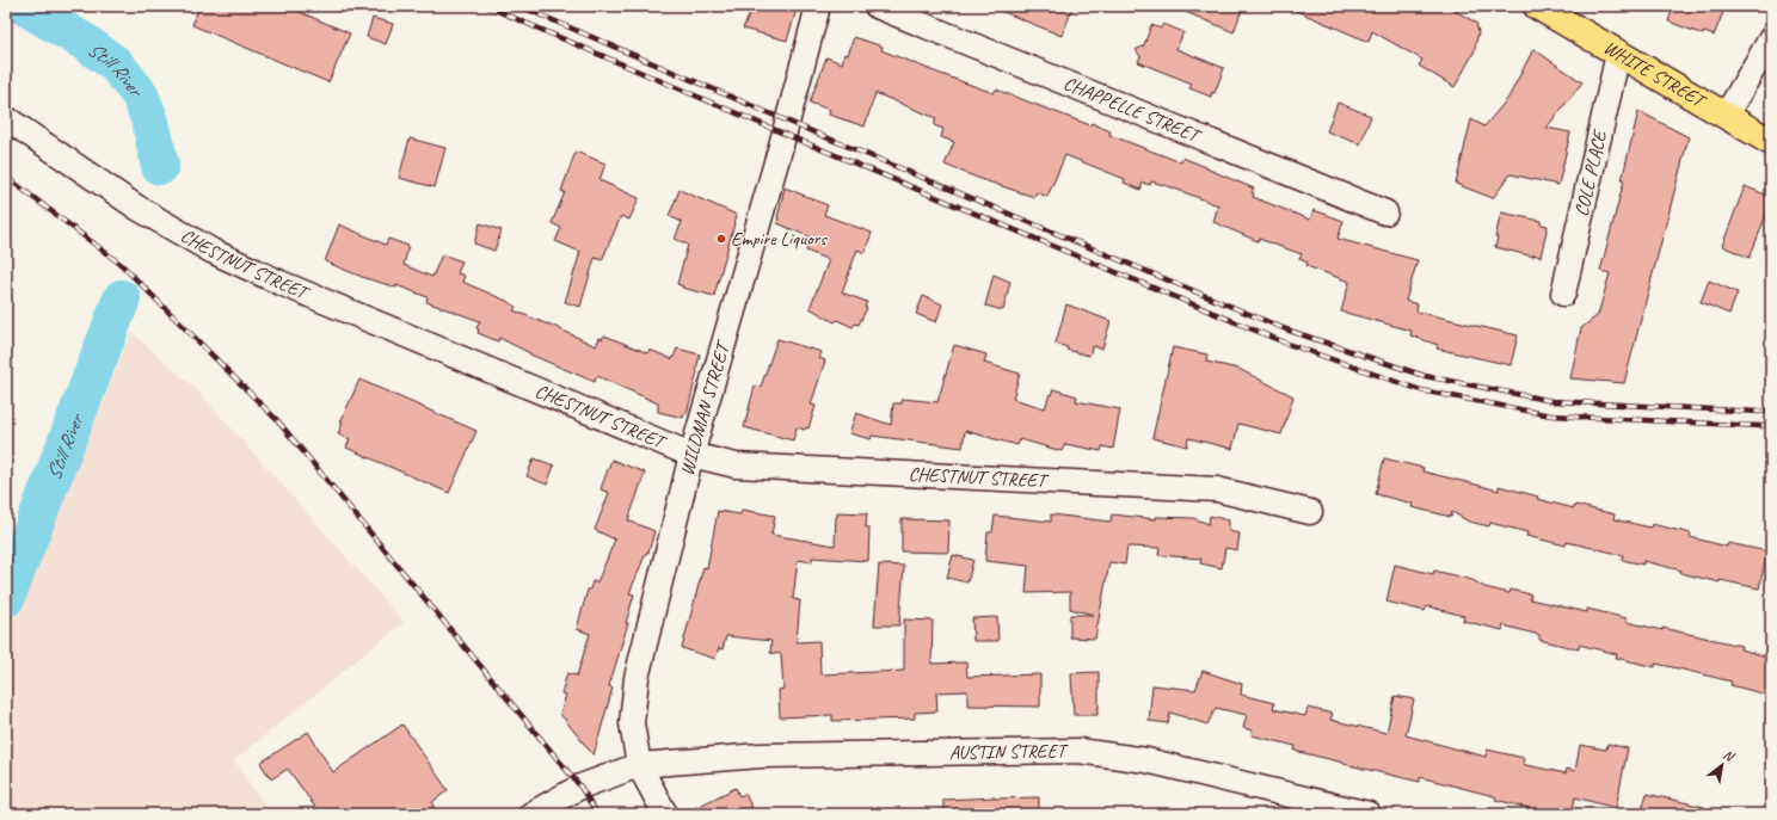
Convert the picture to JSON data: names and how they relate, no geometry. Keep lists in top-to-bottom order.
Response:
{
  "streets": {
    "main road": ["WHITE STREET"],
    "street": [
      "CHAPPELLE STREET",
      "COLE PLACE",
      "CHESTNUT STREET",
      "WILDMAN STREET",
      "AUSTIN STREET"
    ]
  },
  "crossings": [
    ["WHITE STREET", "COLE PLACE"],
    ["CHESTNUT STREET", "WILDMAN STREET"],
    ["WILDMAN STREET", "AUSTIN STREET"]
  ],
  "water": ["Still River"],
  "places": ["Empire Liquors"],
  "north": "top right"
}
